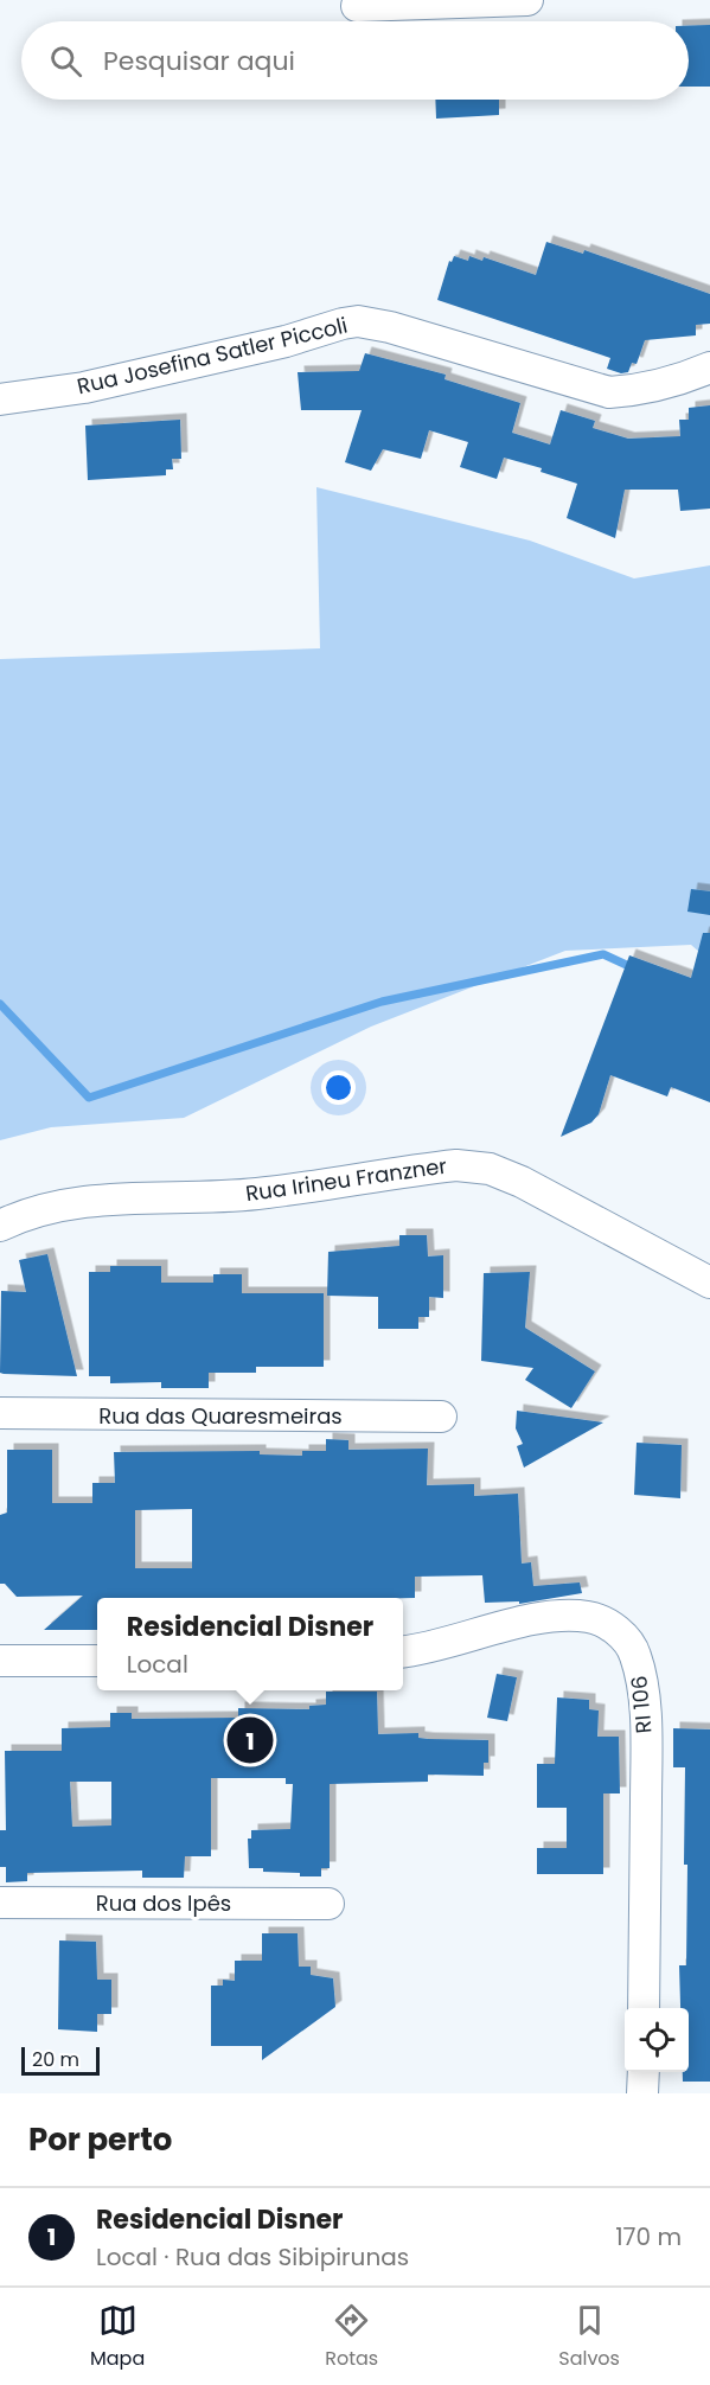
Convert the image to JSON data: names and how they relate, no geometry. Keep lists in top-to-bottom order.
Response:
{
  "streets": {
    "street": [
      "Rua Josefina Satler Piccoli",
      "Rua Irineu Franzner",
      "Rua das Quaresmeiras",
      "RI 106",
      "Rua dos Ipês"
    ]
  },
  "scale_bar": "20 m",
  "page": {
    "search": "Pesquisar aqui",
    "popup": ["Residencial Disner", "Local"],
    "pins": "1",
    "scale": "20 m",
    "heading": "Por perto",
    "list": [
      {
        "mark": "1",
        "name": "Residencial Disner",
        "note": "Local · Rua das Sibipirunas",
        "value": "170 m"
      }
    ],
    "nav": ["Mapa", "Rotas", "Salvos"]
  }
}
